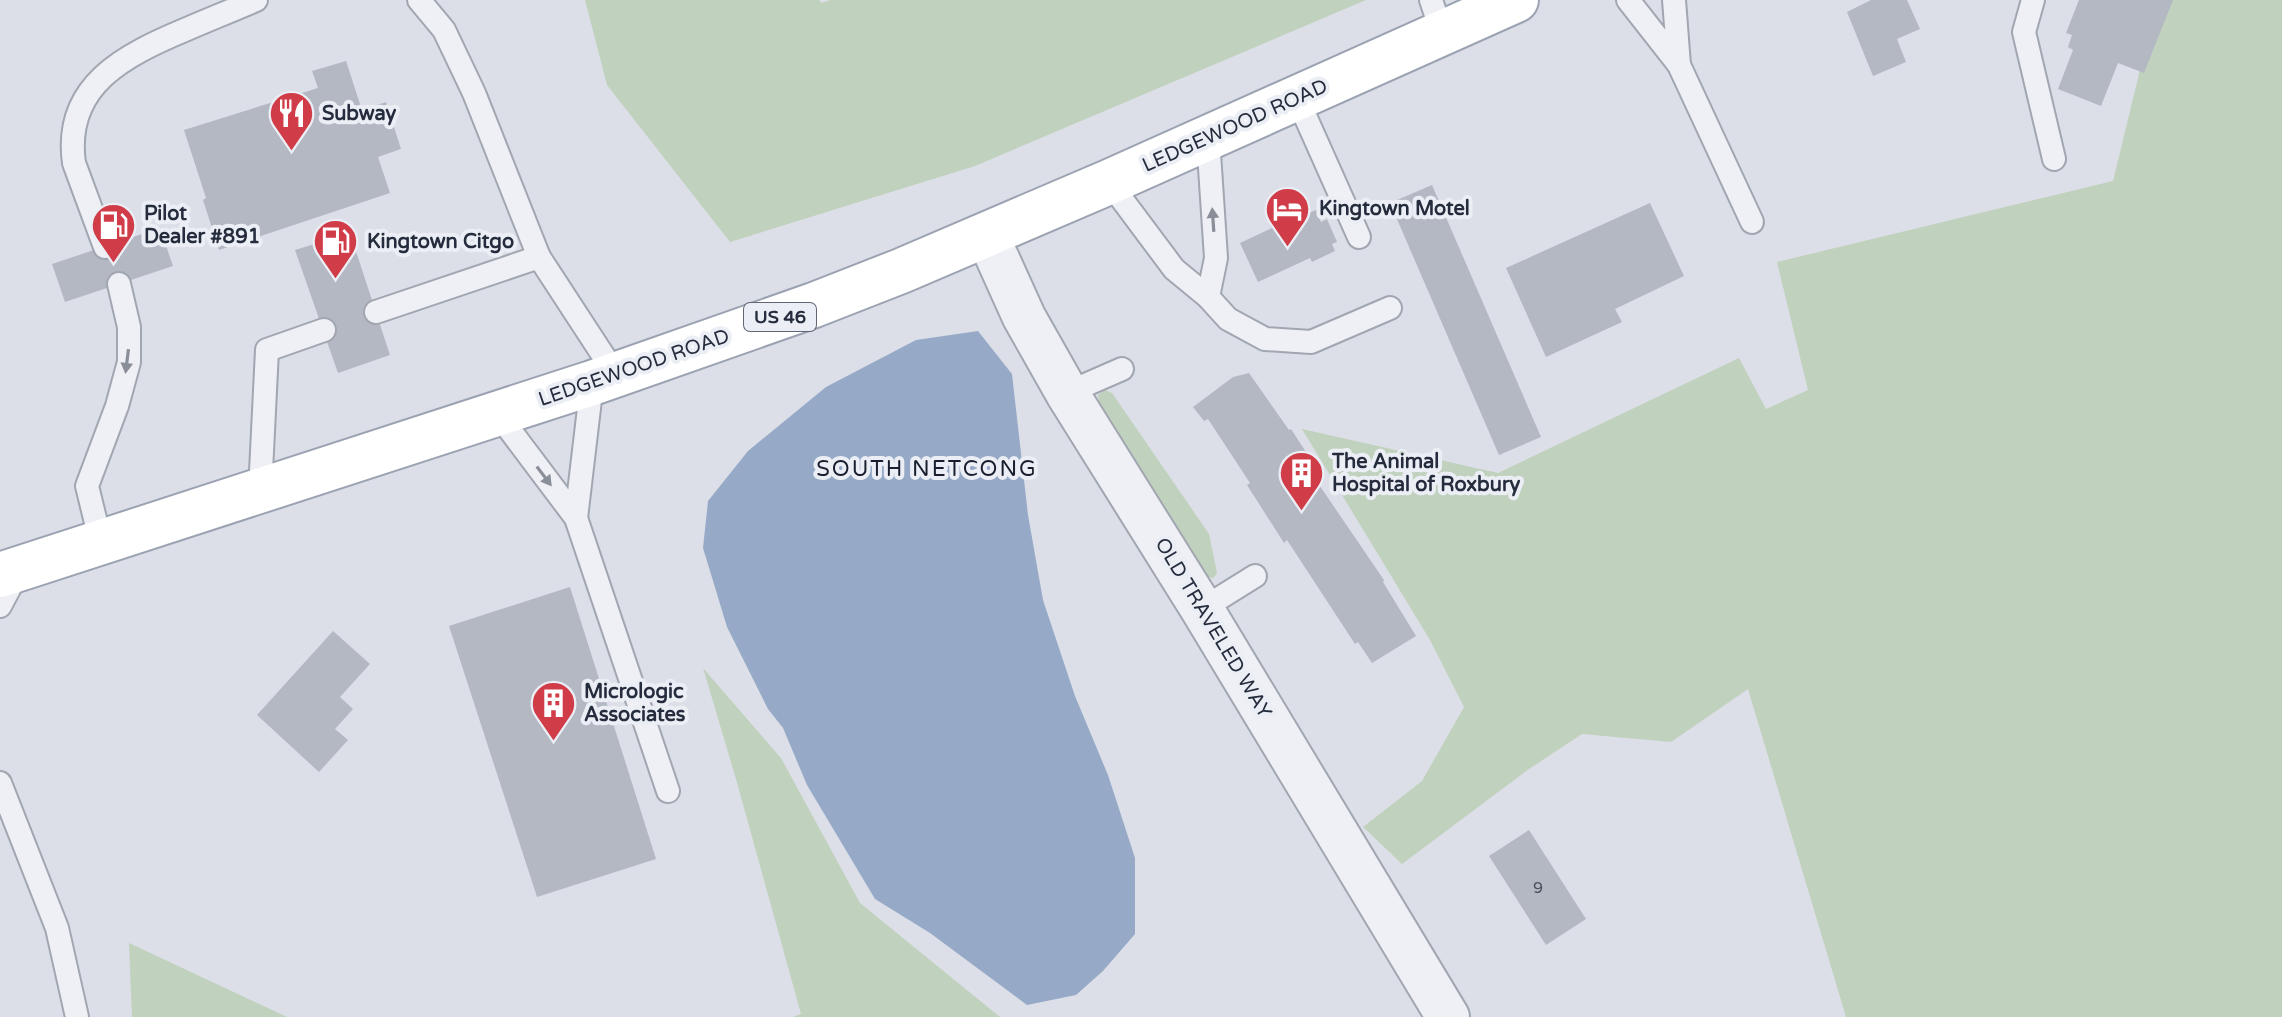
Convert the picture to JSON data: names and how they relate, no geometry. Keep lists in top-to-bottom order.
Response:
{
  "streets": {
    "main road": ["LEDGEWOOD ROAD", "US 46"],
    "street": ["OLD TRAVELED WAY"]
  },
  "crossings": [
    ["LEDGEWOOD ROAD", "OLD TRAVELED WAY"]
  ],
  "districts": ["SOUTH NETCONG"],
  "places": {
    "restaurant": ["Subway"],
    "hotel": ["Kingtown Motel"],
    "fuel station": ["Pilot Dealer #891", "Kingtown Citgo"],
    "building": ["The Animal Hospital of Roxbury", "Micrologic Associates"]
  },
  "house_numbers": ["9"]
}
